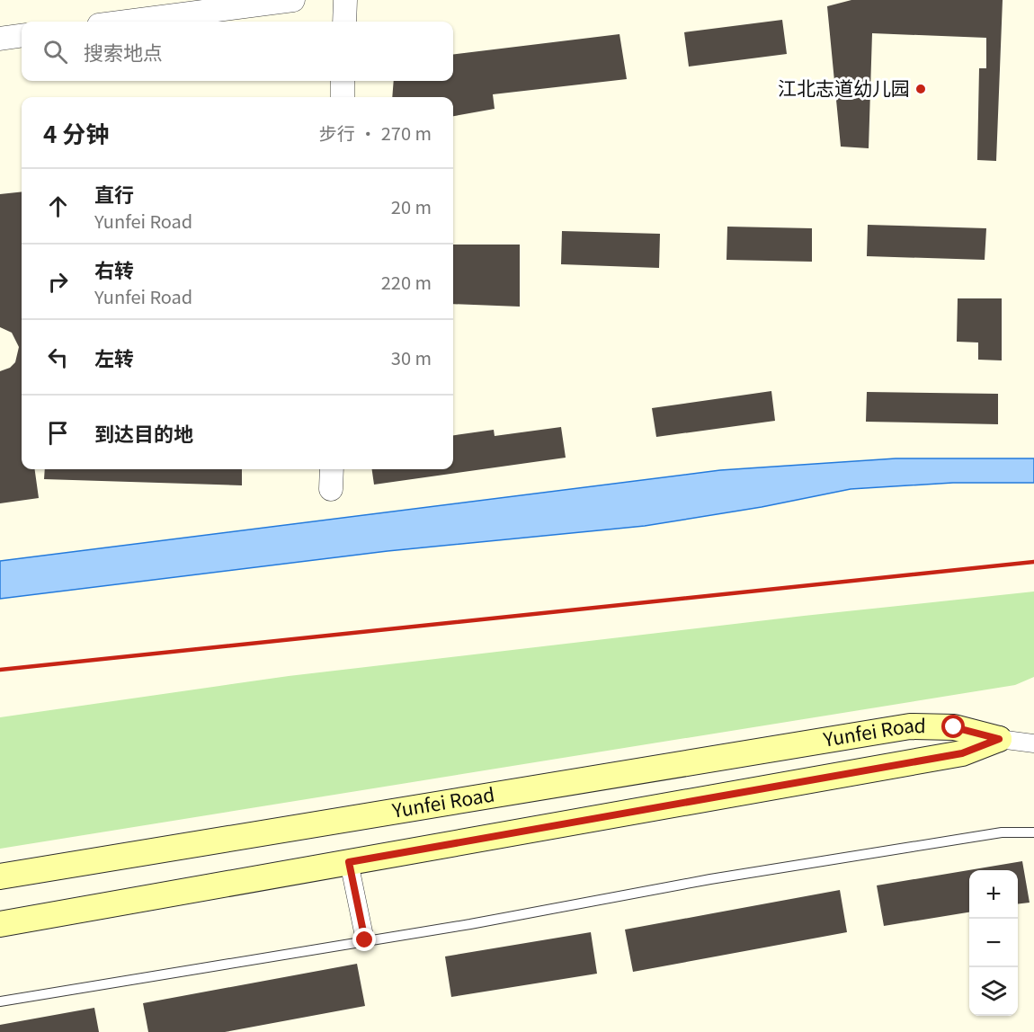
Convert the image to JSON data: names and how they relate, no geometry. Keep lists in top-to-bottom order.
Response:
{
  "streets": {
    "main road": ["Yunfei Road"]
  },
  "places": ["江北志道幼儿园"],
  "page": {
    "search": "搜索地点",
    "heading": ["4 分钟", "步行 · 270 m"],
    "list": [
      ["直行", "Yunfei Road", "20 m"],
      ["右转", "Yunfei Road", "220 m"],
      ["左转", "30 m"],
      "到达目的地"
    ],
    "map_buttons": ["+", "−"]
  }
}
